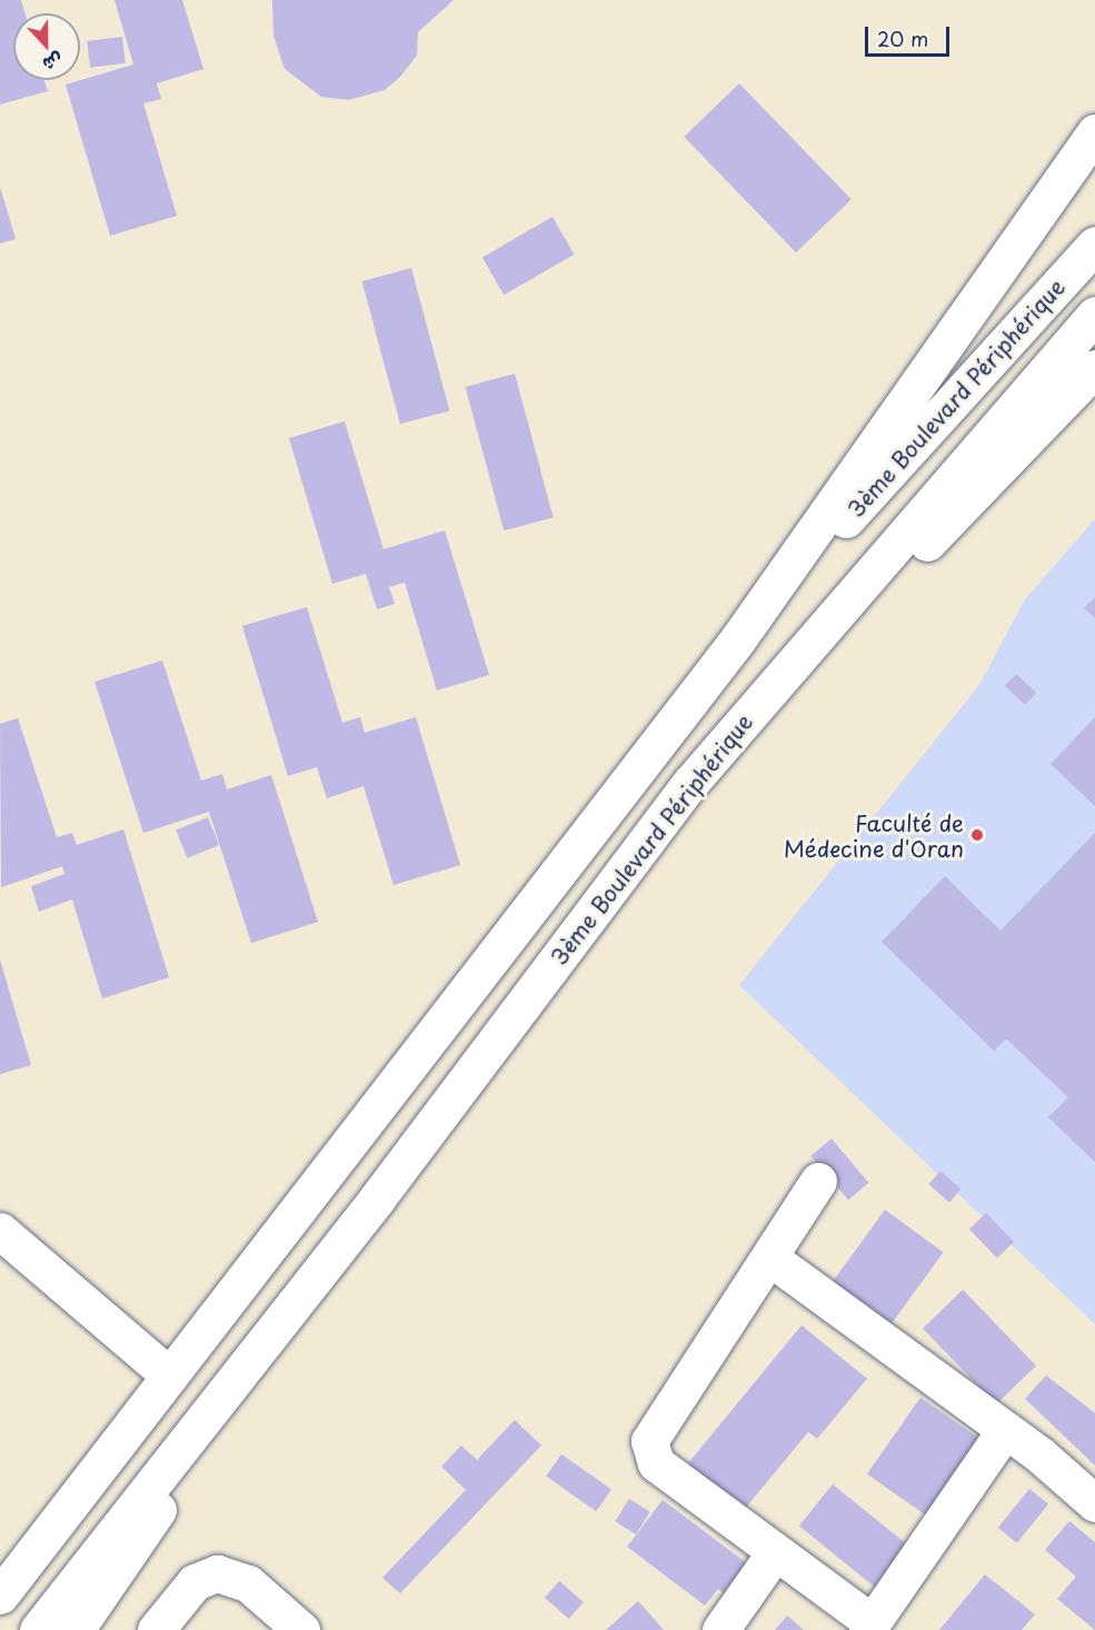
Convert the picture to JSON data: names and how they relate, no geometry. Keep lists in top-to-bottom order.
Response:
{
  "streets": {
    "main road": ["3ème Boulevard Périphérique"]
  },
  "places": ["Faculté de Médecine d'Oran"],
  "scale_bar": "20 m",
  "north": "bottom"
}
